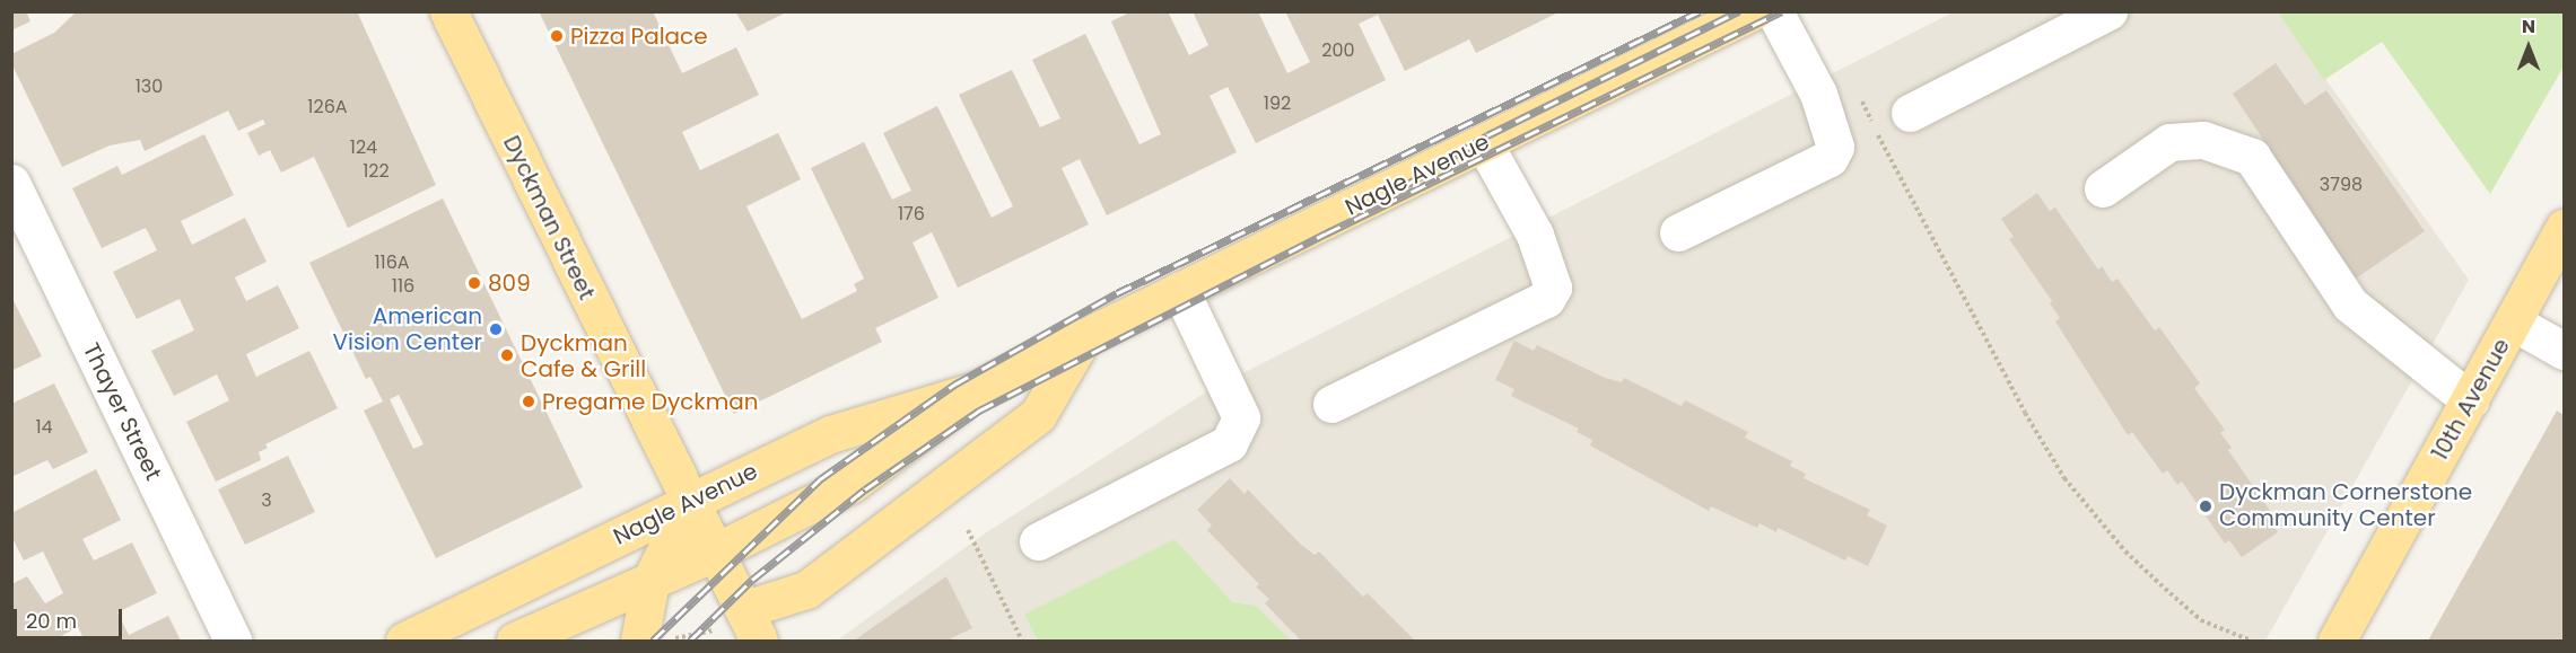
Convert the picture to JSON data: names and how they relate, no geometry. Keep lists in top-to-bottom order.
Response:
{
  "streets": {
    "main road": ["Nagle Avenue", "Dyckman Street", "10th Avenue"],
    "street": ["Thayer Street"]
  },
  "crossings": [
    ["Nagle Avenue", "Dyckman Street"]
  ],
  "places": [
    "Pizza Palace",
    "809",
    "American Vision Center",
    "Dyckman Cafe & Grill",
    "Pregame Dyckman",
    "Dyckman Cornerstone Community Center"
  ],
  "house_numbers": [
    "200",
    "130",
    "192",
    "126A",
    "124",
    "122",
    "3798",
    "176",
    "116A",
    "116",
    "14",
    "3"
  ],
  "scale_bar": "20 m",
  "north": "top"
}
